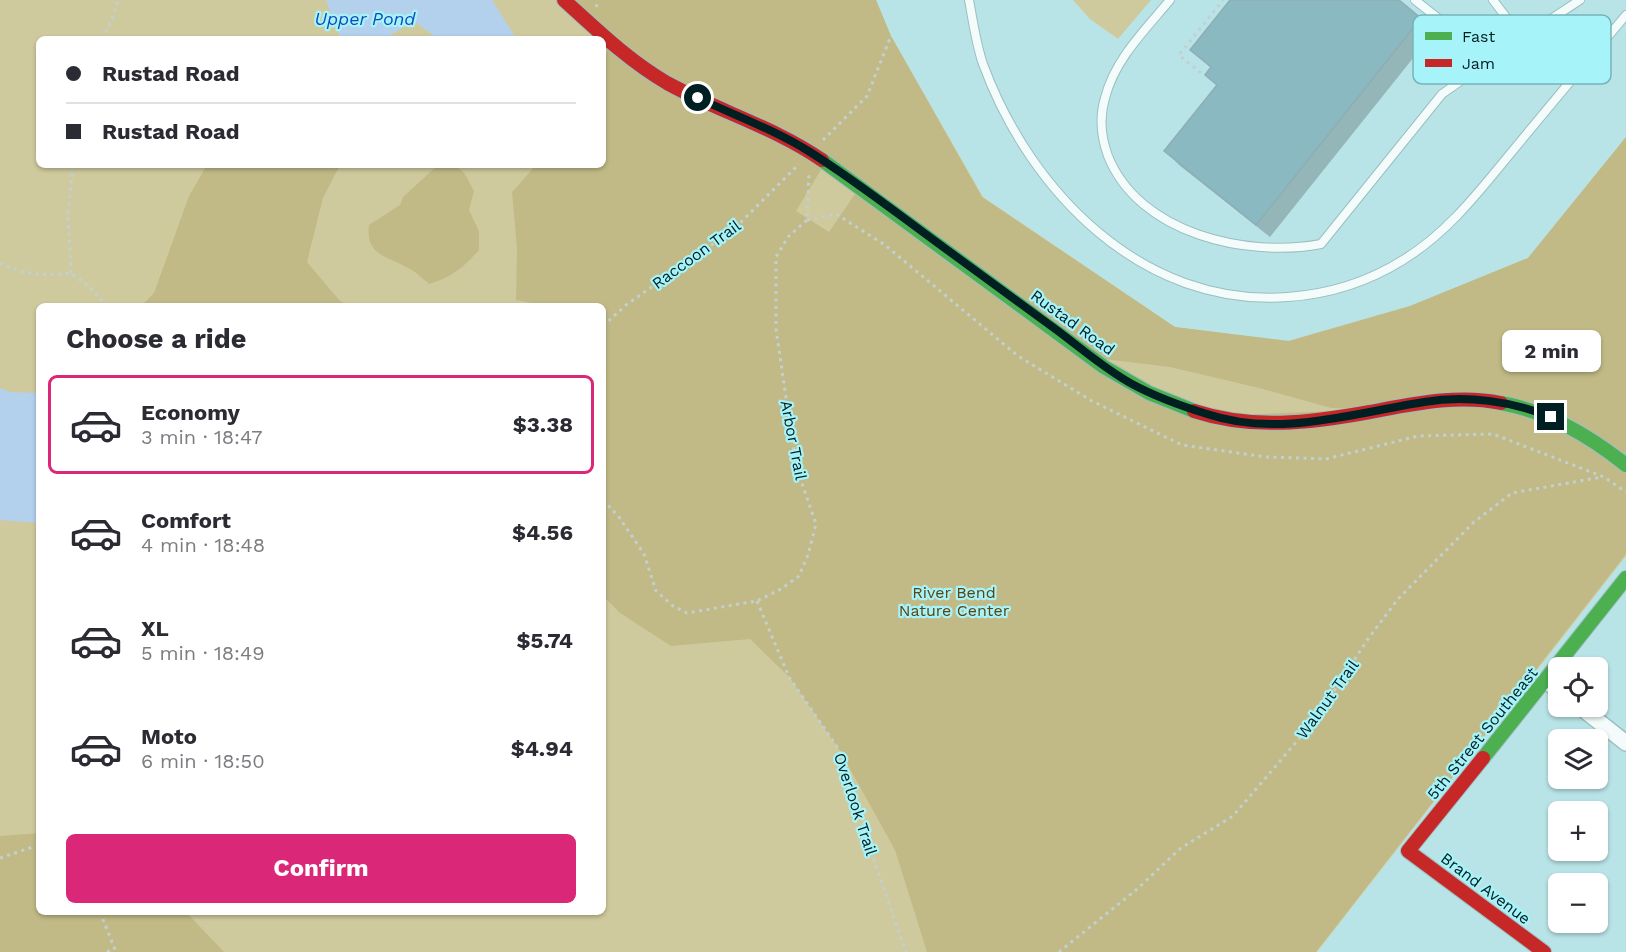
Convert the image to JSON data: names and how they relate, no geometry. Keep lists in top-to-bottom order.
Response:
{
  "streets": {
    "street": ["Rustad Road", "5th Street Southeast", "Brand Avenue"],
    "path": [
      "Raccoon Trail",
      "Arbor Trail",
      "Walnut Trail",
      "Overlook Trail"
    ]
  },
  "crossings": [
    ["Raccoon Trail", "Rustad Road"],
    ["Arbor Trail", "Overlook Trail"],
    ["5th Street Southeast", "Brand Avenue"]
  ],
  "water": ["Upper Pond"],
  "parks": ["River Bend Nature Center"],
  "legend": ["Fast", "Jam"],
  "page": {
    "banner": ["Rustad Road", "Rustad Road"],
    "heading": "Choose a ride",
    "bubble": "2 min",
    "list": [
      {
        "name": "Economy",
        "note": "3 min · 18:47",
        "value": "$3.38"
      },
      {
        "name": "Comfort",
        "note": "4 min · 18:48",
        "value": "$4.56"
      },
      {
        "name": "XL",
        "note": "5 min · 18:49",
        "value": "$5.74"
      },
      {
        "name": "Moto",
        "note": "6 min · 18:50",
        "value": "$4.94"
      }
    ],
    "map_buttons": ["+", "−"],
    "buttons": "Confirm"
  }
}
